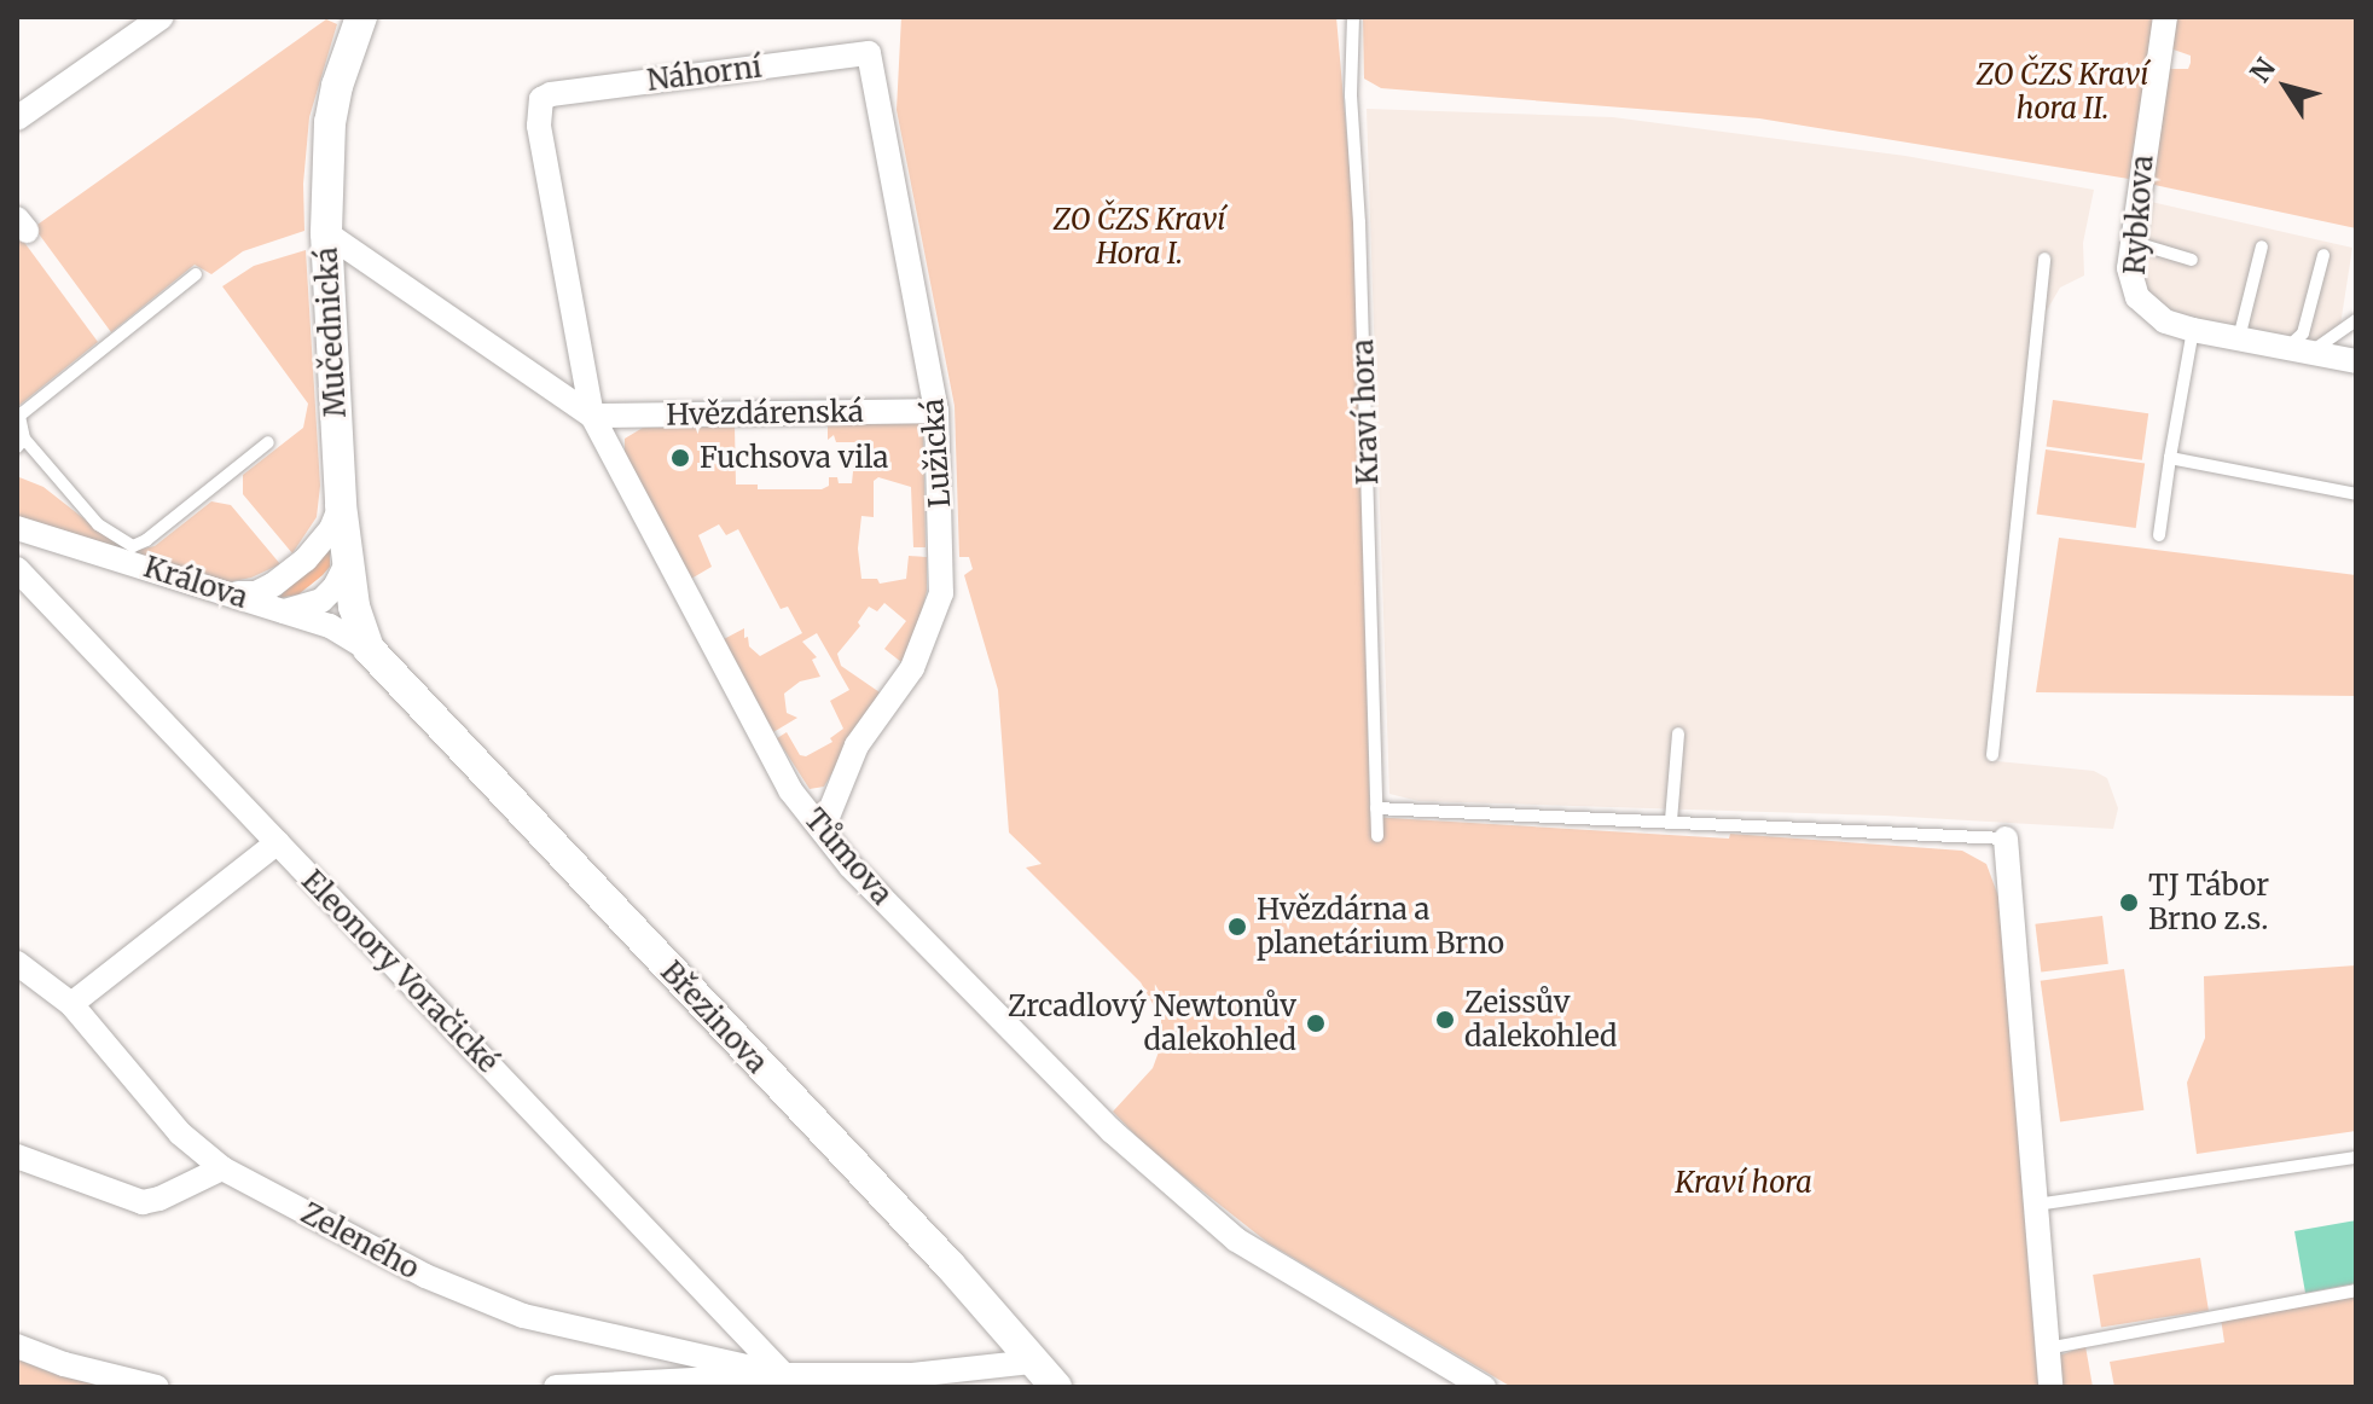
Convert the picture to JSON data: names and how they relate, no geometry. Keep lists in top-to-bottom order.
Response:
{
  "streets": {
    "street": [
      "Náhorní",
      "Rybkova",
      "Mučednická",
      "Hvězdárenská",
      "Lužická",
      "Králova",
      "Tůmova",
      "Eleonory Voračické",
      "Březinova",
      "Zeleného"
    ],
    "lane": ["Kraví hora"]
  },
  "crossings": [
    ["Náhorní", "Hvězdárenská"],
    ["Náhorní", "Lužická"],
    ["Náhorní", "Tůmova"],
    ["Mučednická", "Králova"],
    ["Mučednická", "Tůmova"],
    ["Mučednická", "Březinova"],
    ["Hvězdárenská", "Lužická"],
    ["Hvězdárenská", "Tůmova"],
    ["Lužická", "Tůmova"],
    ["Králova", "Březinova"],
    ["Eleonory Voračické", "Zeleného"]
  ],
  "parks": ["ZO ČZS Kraví hora II.", "ZO ČZS Kraví Hora I.", "Kraví hora"],
  "places": [
    "Fuchsova vila",
    "TJ Tábor Brno z.s.",
    "Hvězdárna a planetárium Brno",
    "Zeissův dalekohled",
    "Zrcadlový Newtonův dalekohled"
  ],
  "north": "top left"
}
